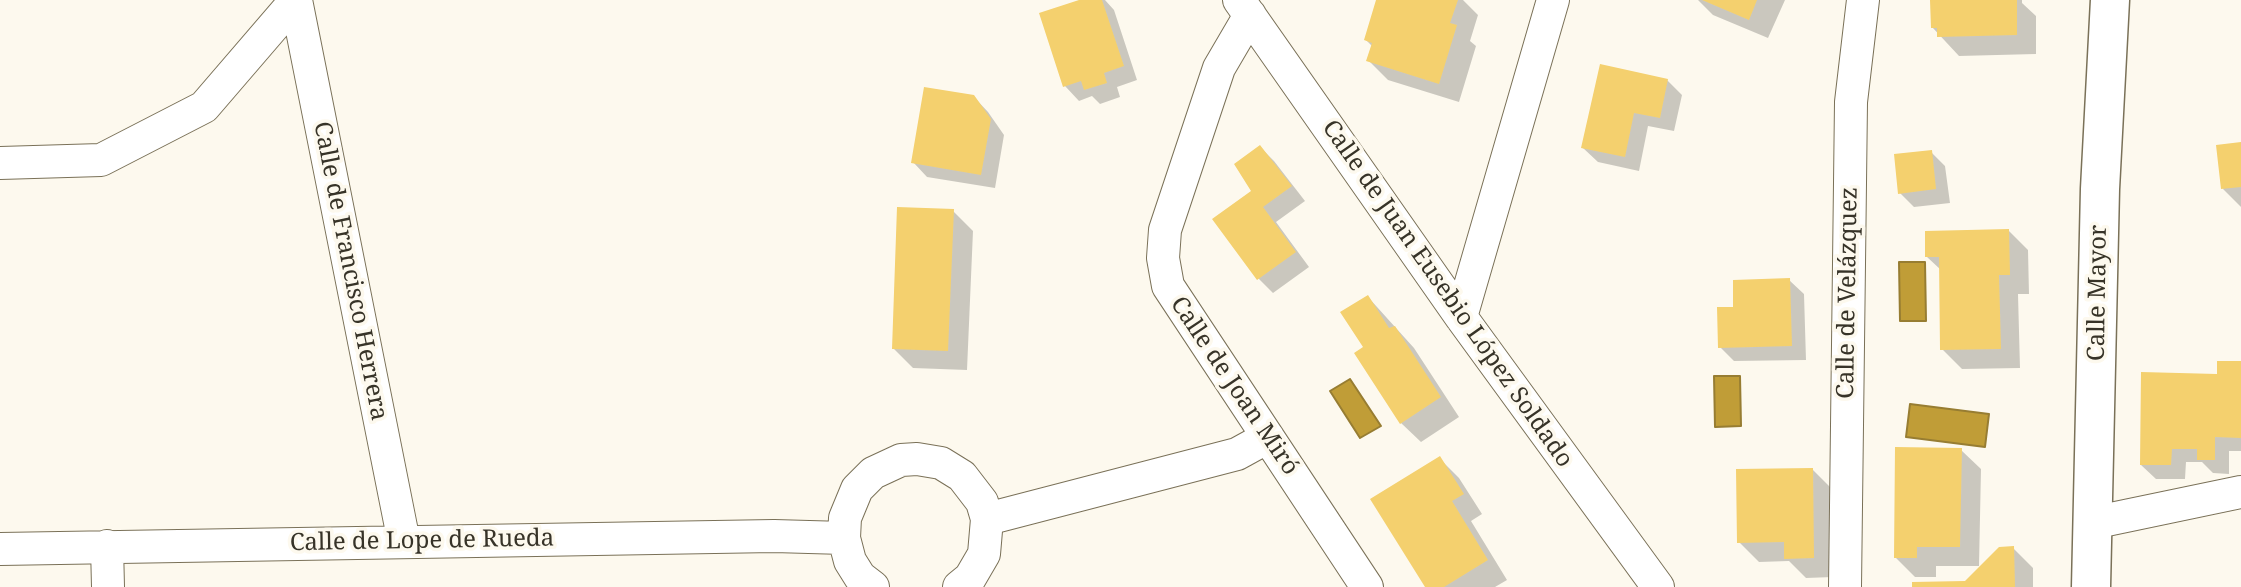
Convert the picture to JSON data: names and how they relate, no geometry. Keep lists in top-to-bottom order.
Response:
{
  "streets": {
    "street": [
      "Calle de Francisco Herrera",
      "Calle de Velázquez",
      "Calle Mayor",
      "Calle de Juan Eusebio López Soldado",
      "Calle de Joan Miró",
      "Calle de Lope de Rueda"
    ]
  },
  "crossings": [
    ["Calle de Francisco Herrera", "Calle de Lope de Rueda"],
    ["Calle de Juan Eusebio López Soldado", "Calle de Joan Miró"]
  ]
}
